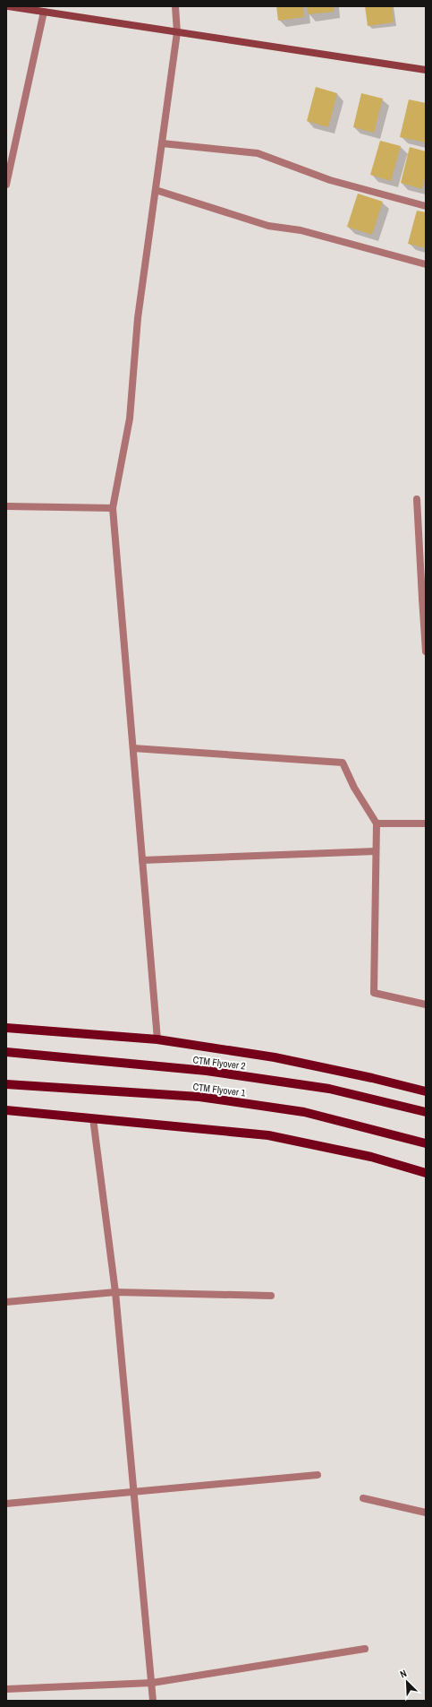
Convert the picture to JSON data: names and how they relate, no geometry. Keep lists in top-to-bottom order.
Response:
{
  "streets": {
    "main road": ["CTM Flyover 2", "CTM Flyover 1"]
  },
  "north": "top left"
}
